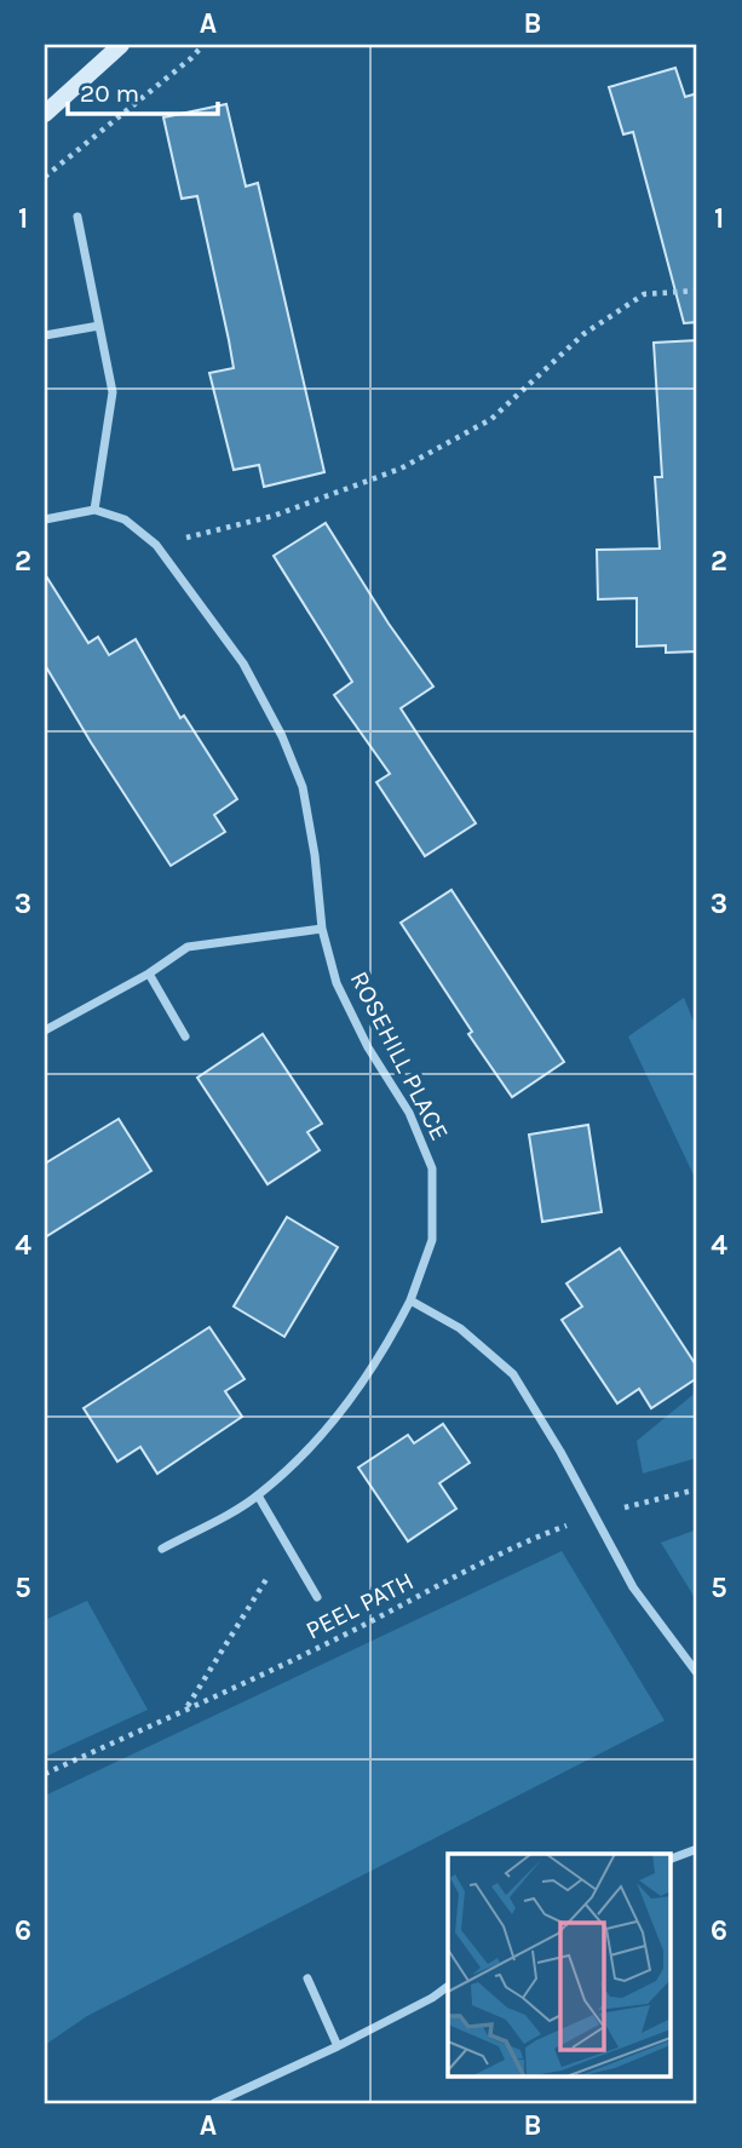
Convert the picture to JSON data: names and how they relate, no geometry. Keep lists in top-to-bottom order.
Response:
{
  "streets": {
    "street": ["ROSEHILL PLACE"],
    "path": ["PEEL PATH"]
  },
  "scale_bar": "20 m",
  "grid": {
    "columns": ["A", "B"],
    "rows": [
      "1",
      "2",
      "3",
      "4",
      "5",
      "6"
    ]
  }
}
